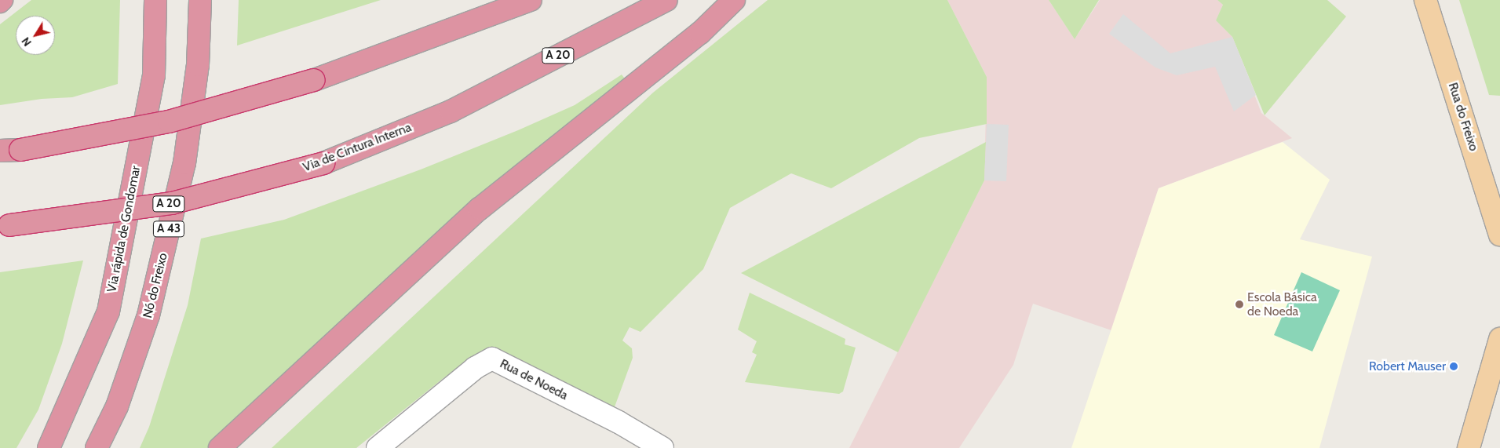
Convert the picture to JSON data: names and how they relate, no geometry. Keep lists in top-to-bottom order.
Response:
{
  "streets": {
    "highway": [
      "A 20",
      "Via de Cintura Interna",
      "Via rápida de Gondomar",
      "A 43",
      "Nó do Freixo"
    ],
    "main road": ["Rua do Freixo"],
    "street": ["Rua de Noeda"]
  },
  "places": ["Escola Básica de Noeda", "Robert Mauser"],
  "north": "bottom left"
}
